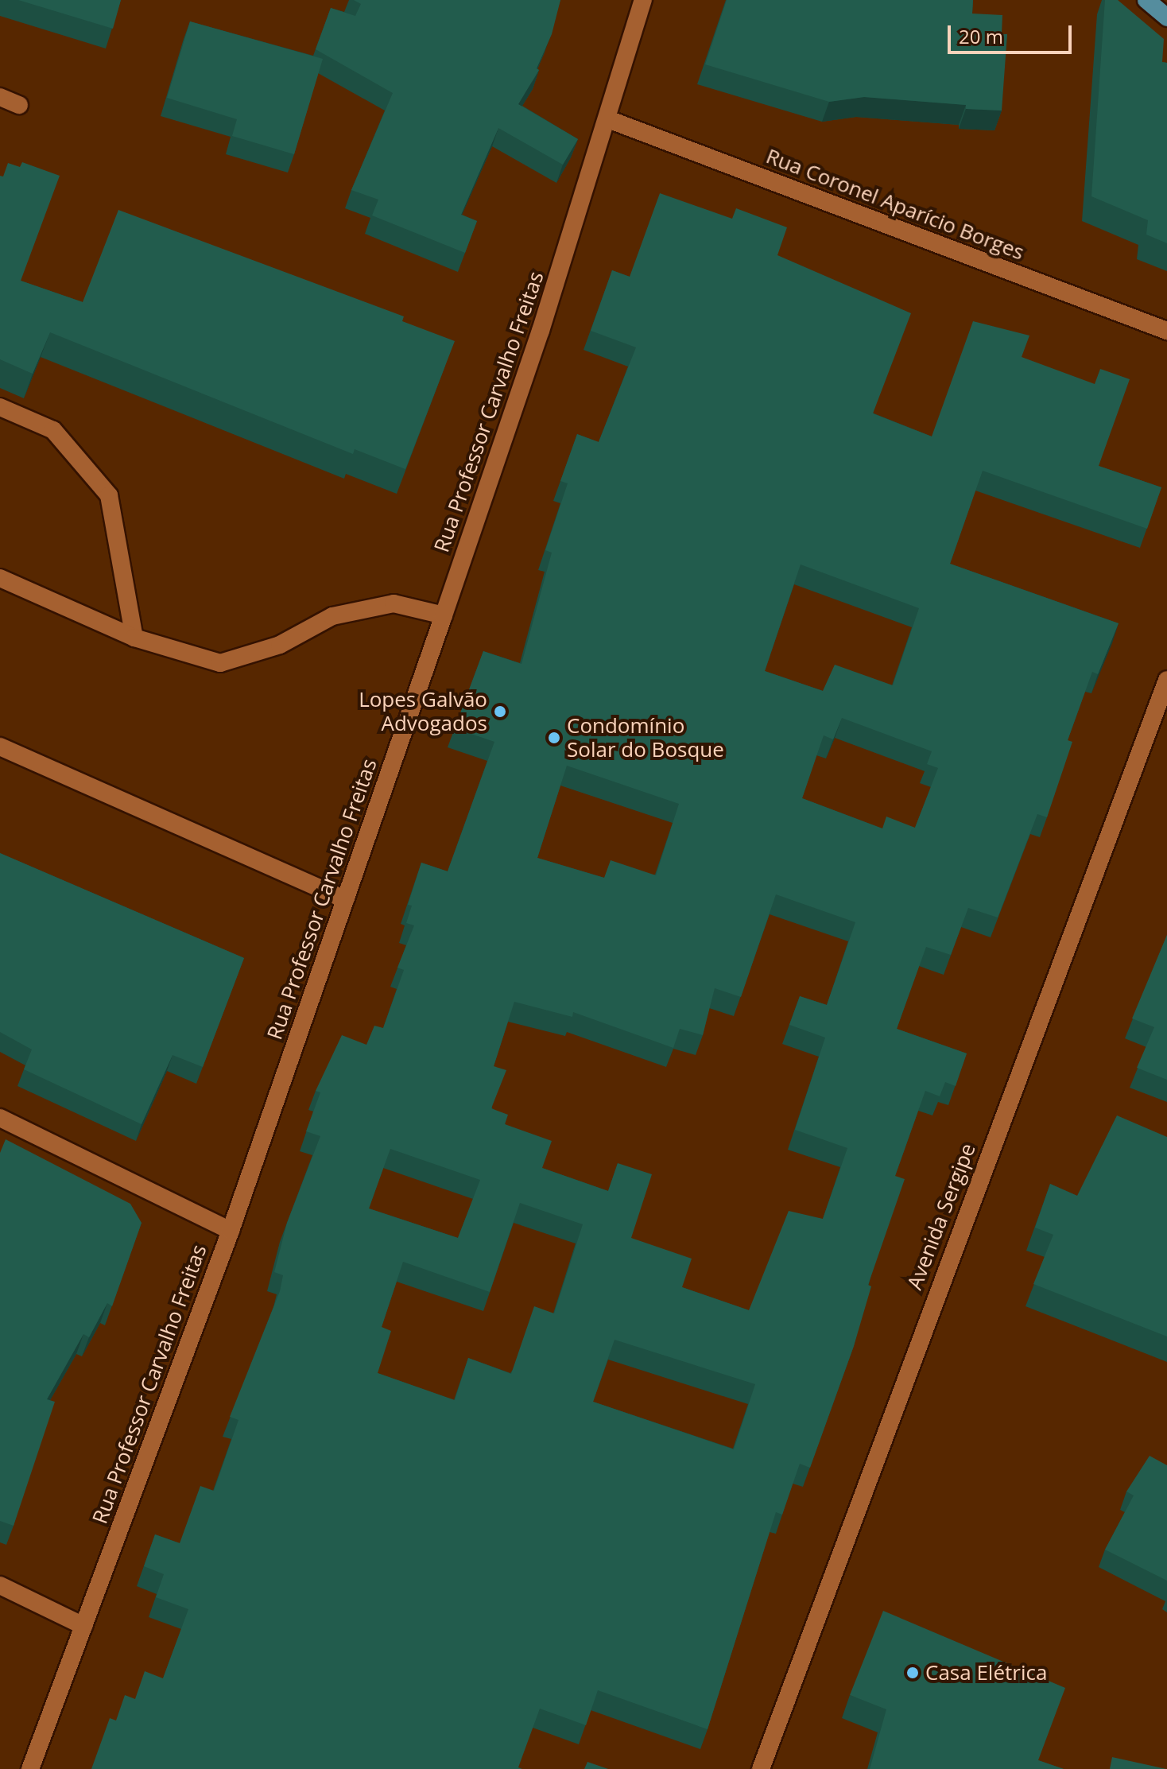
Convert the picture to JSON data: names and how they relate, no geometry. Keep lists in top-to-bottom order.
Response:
{
  "streets": {
    "street": ["Rua Coronel Aparício Borges", "Rua Professor Carvalho Freitas", "Avenida Sergipe"]
  },
  "crossings": [
    ["Rua Coronel Aparício Borges", "Rua Professor Carvalho Freitas"]
  ],
  "places": ["Lopes Galvão Advogados", "Condomínio Solar do Bosque", "Casa Elétrica"],
  "scale_bar": "20 m"
}
